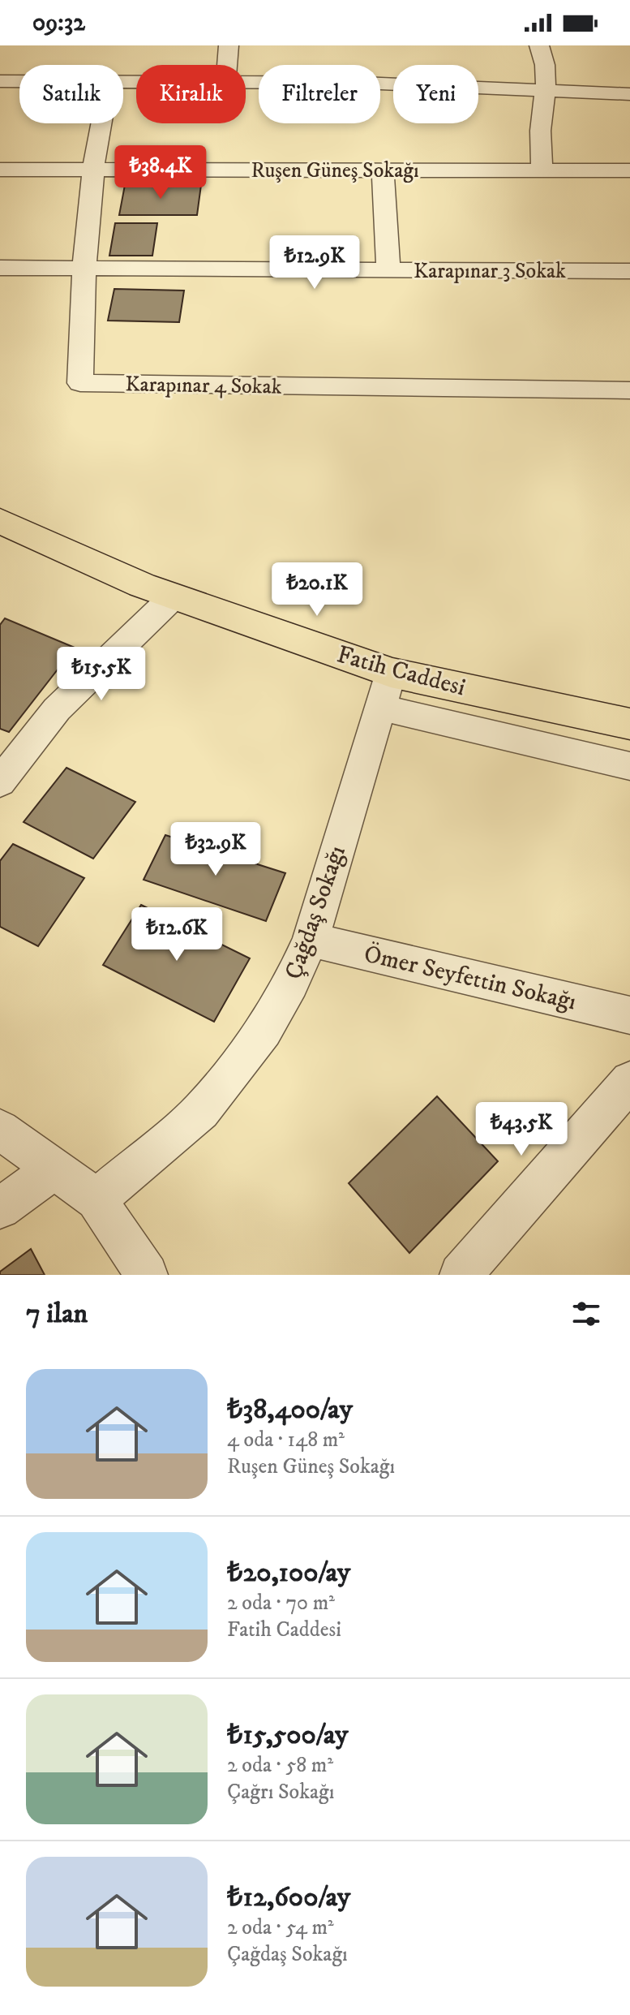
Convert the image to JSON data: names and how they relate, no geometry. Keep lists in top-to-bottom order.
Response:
{
  "streets": {
    "main road": ["Fatih Caddesi"],
    "street": [
      "Ruşen Güneş Sokağı",
      "Karapınar 3 Sokak",
      "Karapınar 4 Sokak",
      "Çağdaş Sokağı",
      "Ömer Seyfettin Sokağı"
    ]
  },
  "crossings": [
    ["Ruşen Güneş Sokağı", "Karapınar 4 Sokak"],
    ["Karapınar 3 Sokak", "Karapınar 4 Sokak"],
    ["Fatih Caddesi", "Çağdaş Sokağı"],
    ["Çağdaş Sokağı", "Ömer Seyfettin Sokağı"]
  ],
  "page": {
    "status": "09:32",
    "chip": [
      "Satılık",
      "Kiralık",
      "Filtreler",
      "Yeni"
    ],
    "price": [
      "₺38.4K",
      "₺12.9K",
      "₺20.1K",
      "₺15.5K",
      "₺32.9K",
      "₺12.6K",
      "₺43.5K"
    ],
    "heading": "7 ilan",
    "list": [
      {
        "name": "₺38,400/ay",
        "note": "4 oda · 148 m² · Ruşen Güneş Sokağı"
      },
      {
        "name": "₺20,100/ay",
        "note": "2 oda · 70 m² · Fatih Caddesi"
      },
      {
        "name": "₺15,500/ay",
        "note": "2 oda · 58 m² · Çağrı Sokağı"
      },
      {
        "name": "₺12,600/ay",
        "note": "2 oda · 54 m² · Çağdaş Sokağı"
      }
    ]
  }
}
